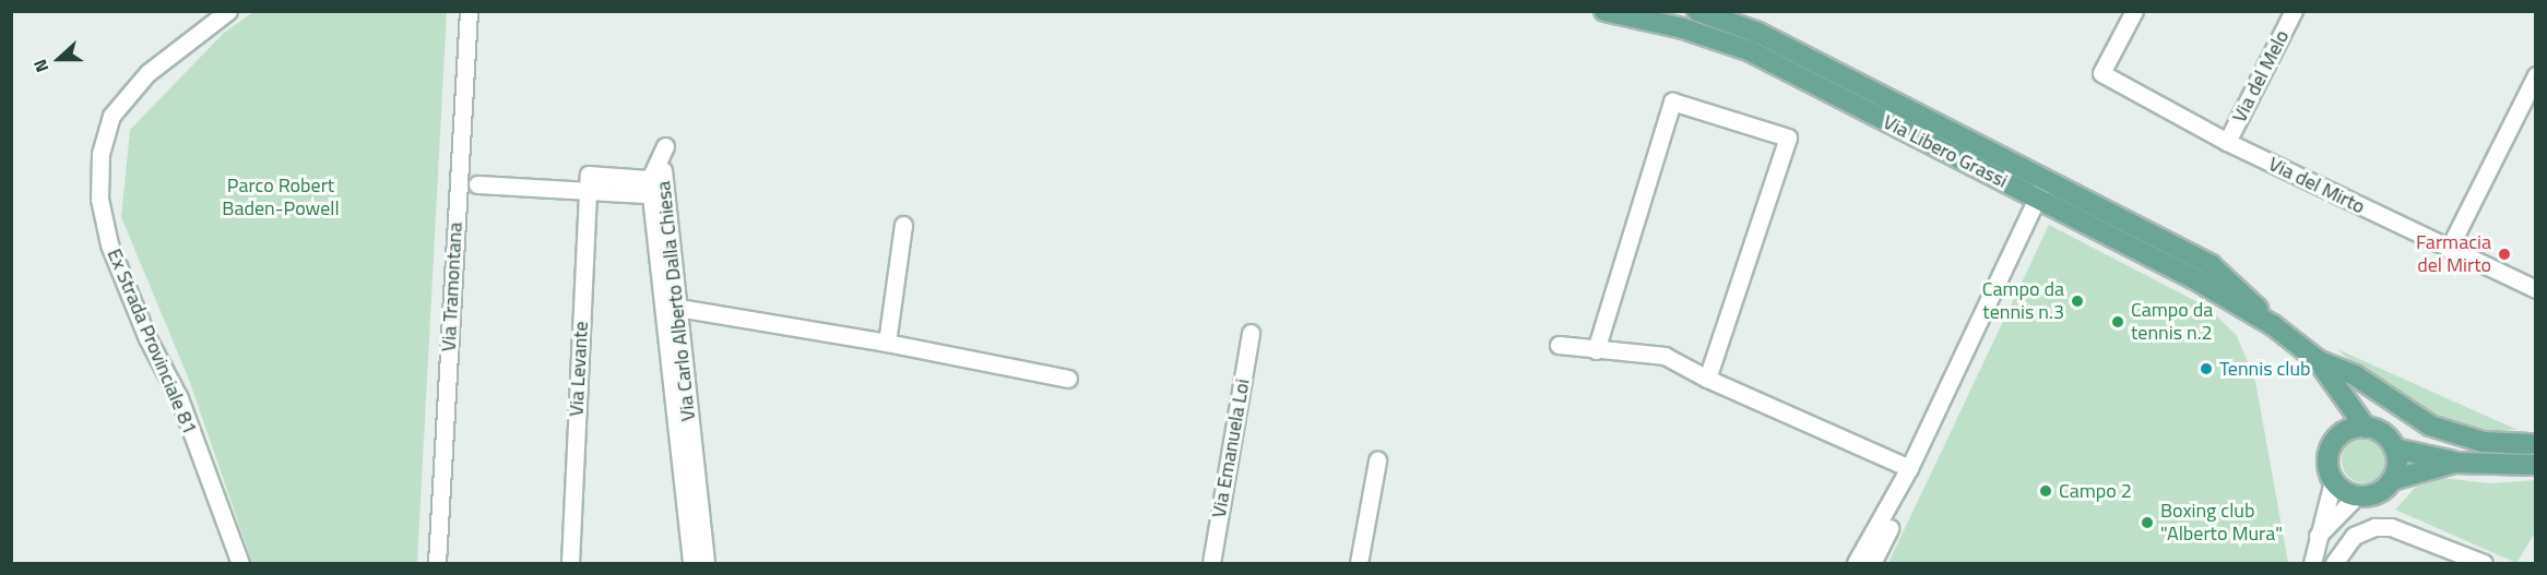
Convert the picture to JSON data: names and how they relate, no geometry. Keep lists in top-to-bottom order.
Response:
{
  "streets": {
    "main road": ["Via Libero Grassi"],
    "street": [
      "Via del Melo",
      "Via del Mirto",
      "Via Tramontana",
      "Via Carlo Alberto Dalla Chiesa",
      "Ex Strada Provinciale 81",
      "Via Levante",
      "Via Emanuela Loi"
    ]
  },
  "crossings": [
    ["Via del Melo", "Via del Mirto"],
    ["Via Carlo Alberto Dalla Chiesa", "Via Levante"]
  ],
  "parks": ["Parco Robert Baden-Powell"],
  "places": [
    "Farmacia del Mirto",
    "Campo da tennis n.3",
    "Campo da tennis n.2",
    "Tennis club",
    "Campo 2",
    "Boxing club \"Alberto Mura\""
  ],
  "north": "left"
}
